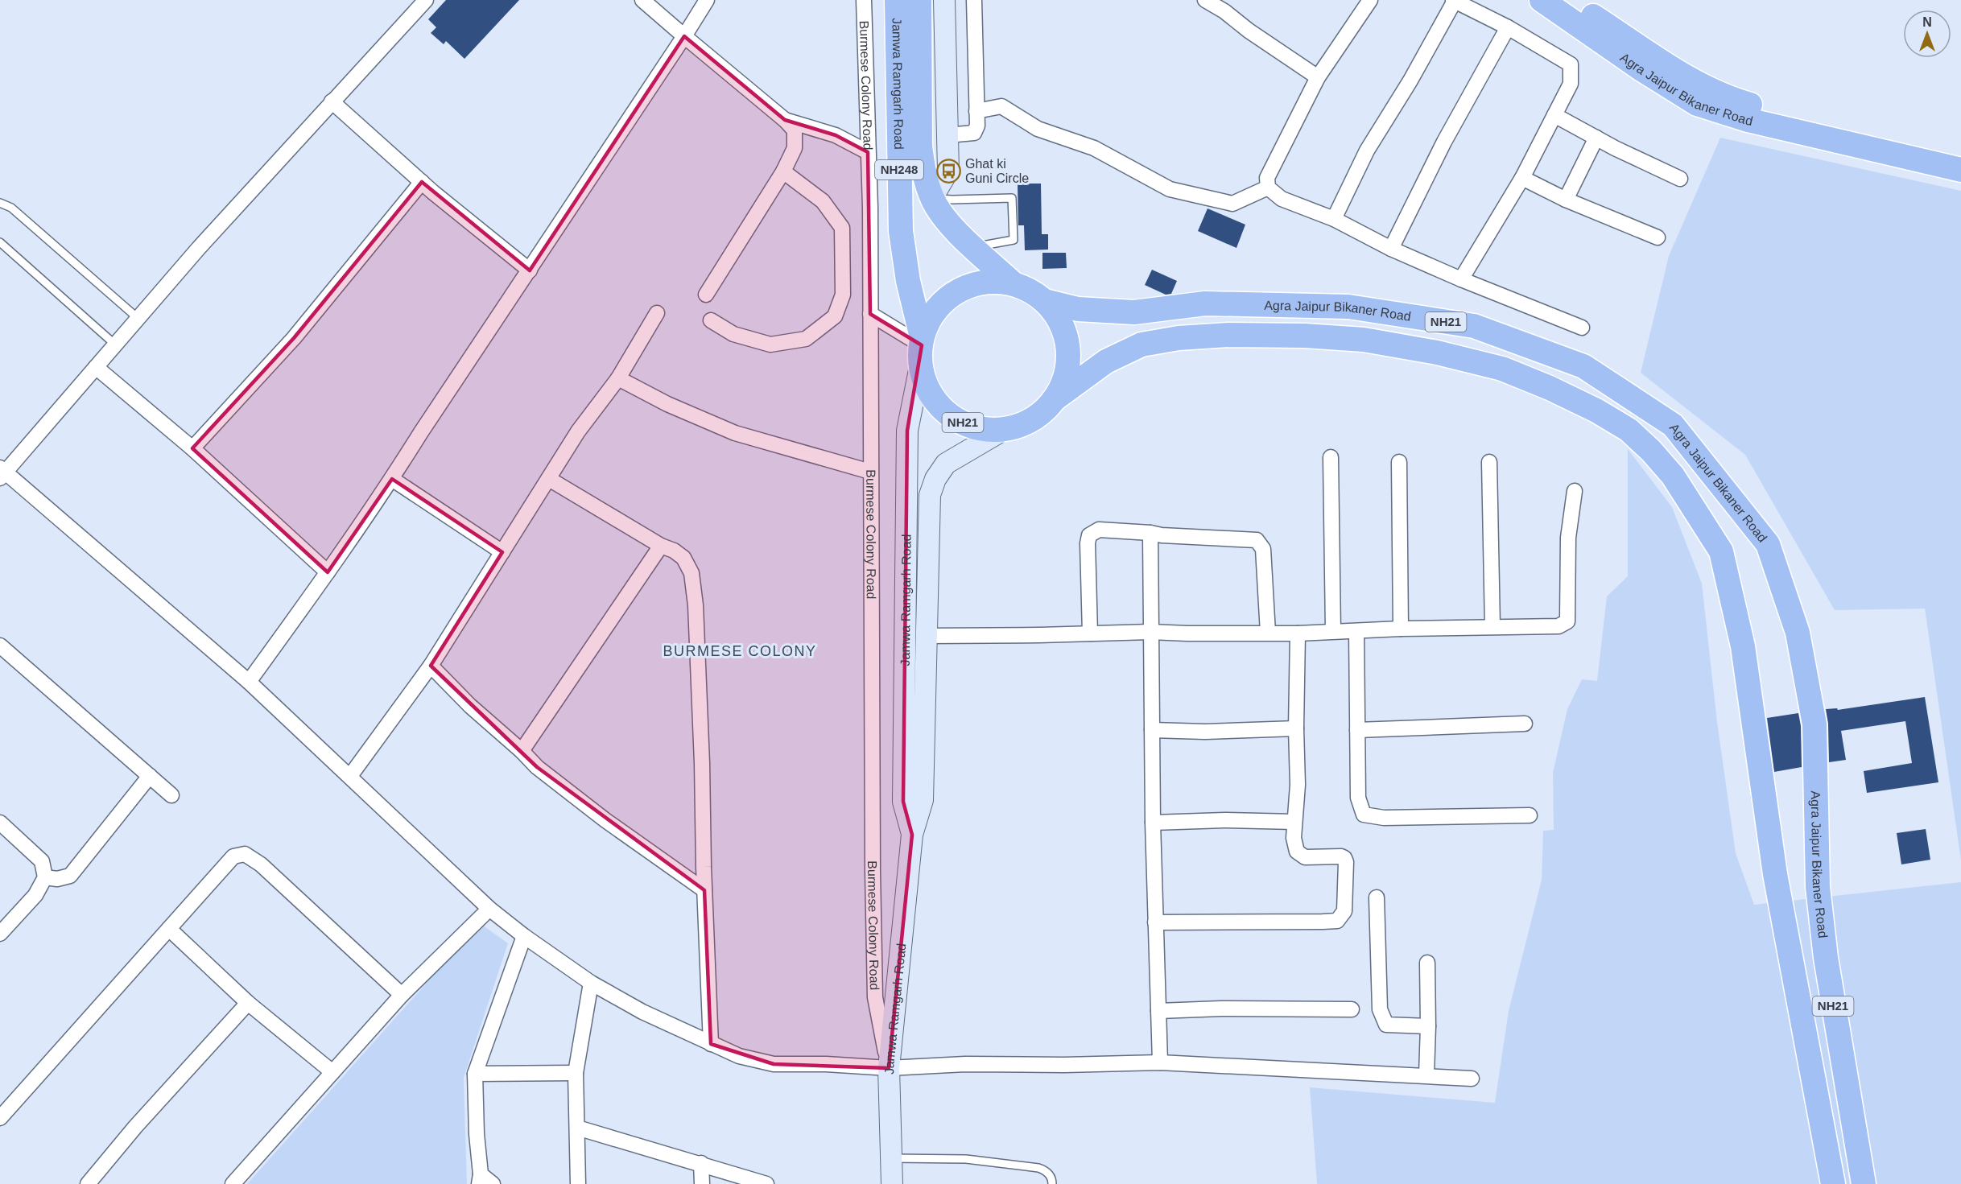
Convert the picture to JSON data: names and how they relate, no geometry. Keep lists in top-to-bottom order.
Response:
{
  "streets": {
    "highway": [
      "Jamwa Ramgarh Road",
      "Agra Jaipur Bikaner Road",
      "NH248",
      "NH21"
    ],
    "street": ["Burmese Colony Road"]
  },
  "crossings": [
    ["Jamwa Ramgarh Road", "Burmese Colony Road"],
    ["Jamwa Ramgarh Road", "Agra Jaipur Bikaner Road"],
    ["Jamwa Ramgarh Road", "NH248"],
    ["Jamwa Ramgarh Road", "NH21"],
    ["Agra Jaipur Bikaner Road", "NH248"],
    ["Agra Jaipur Bikaner Road", "NH21"],
    ["NH248", "NH21"]
  ],
  "districts": ["BURMESE COLONY"],
  "places": {
    "bus stop": ["Ghat ki Guni Circle"]
  },
  "north": "top"
}
